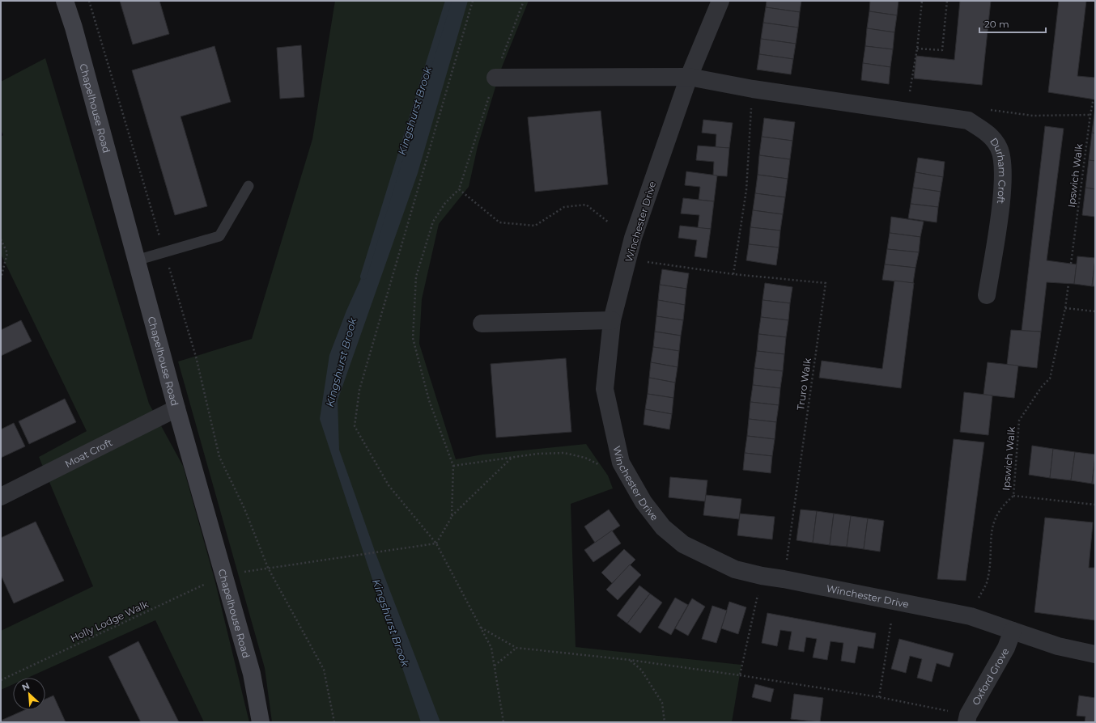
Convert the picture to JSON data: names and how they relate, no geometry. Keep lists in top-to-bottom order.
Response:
{
  "streets": {
    "street": [
      "Chapelhouse Road",
      "Durham Croft",
      "Winchester Drive",
      "Moat Croft",
      "Oxford Grove"
    ],
    "path": ["Ipswich Walk", "Truro Walk", "Holly Lodge Walk"]
  },
  "crossings": [
    ["Chapelhouse Road", "Moat Croft"],
    ["Chapelhouse Road", "Holly Lodge Walk"],
    ["Durham Croft", "Winchester Drive"],
    ["Ipswich Walk", "Winchester Drive"],
    ["Winchester Drive", "Truro Walk"],
    ["Winchester Drive", "Oxford Grove"]
  ],
  "water": ["Kingshurst Brook"],
  "scale_bar": "20 m",
  "north": "top left"
}
